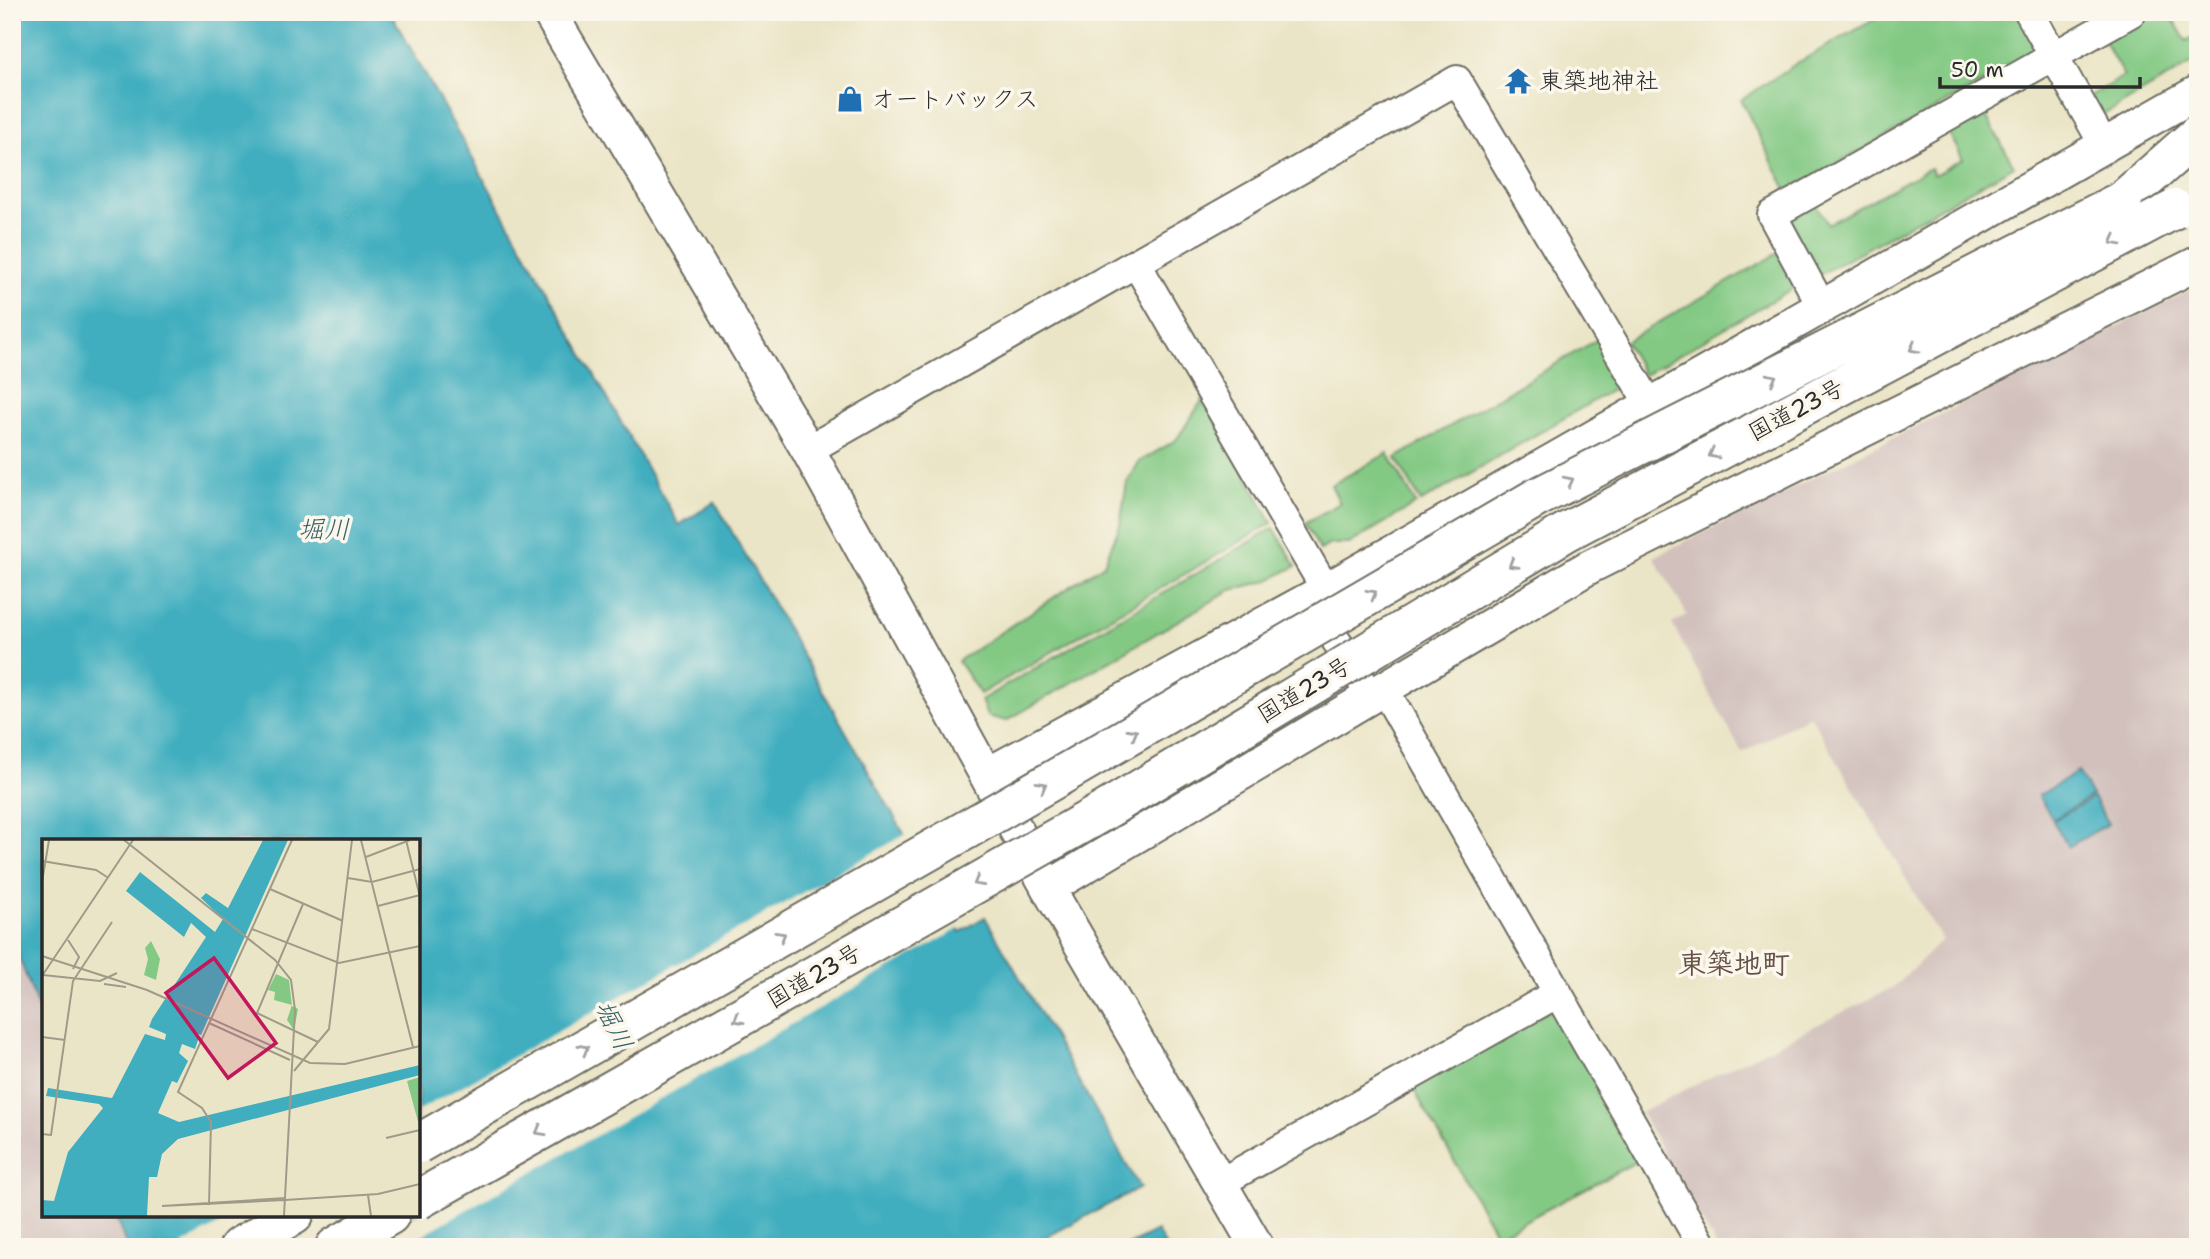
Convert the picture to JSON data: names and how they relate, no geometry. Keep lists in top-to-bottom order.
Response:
{
  "streets": {
    "highway": ["国道23号"]
  },
  "districts": ["東築地町"],
  "water": ["堀川"],
  "places": {
    "temple": ["東築地神社"],
    "shop": ["オートバックス"]
  },
  "scale_bar": "50 m"
}
